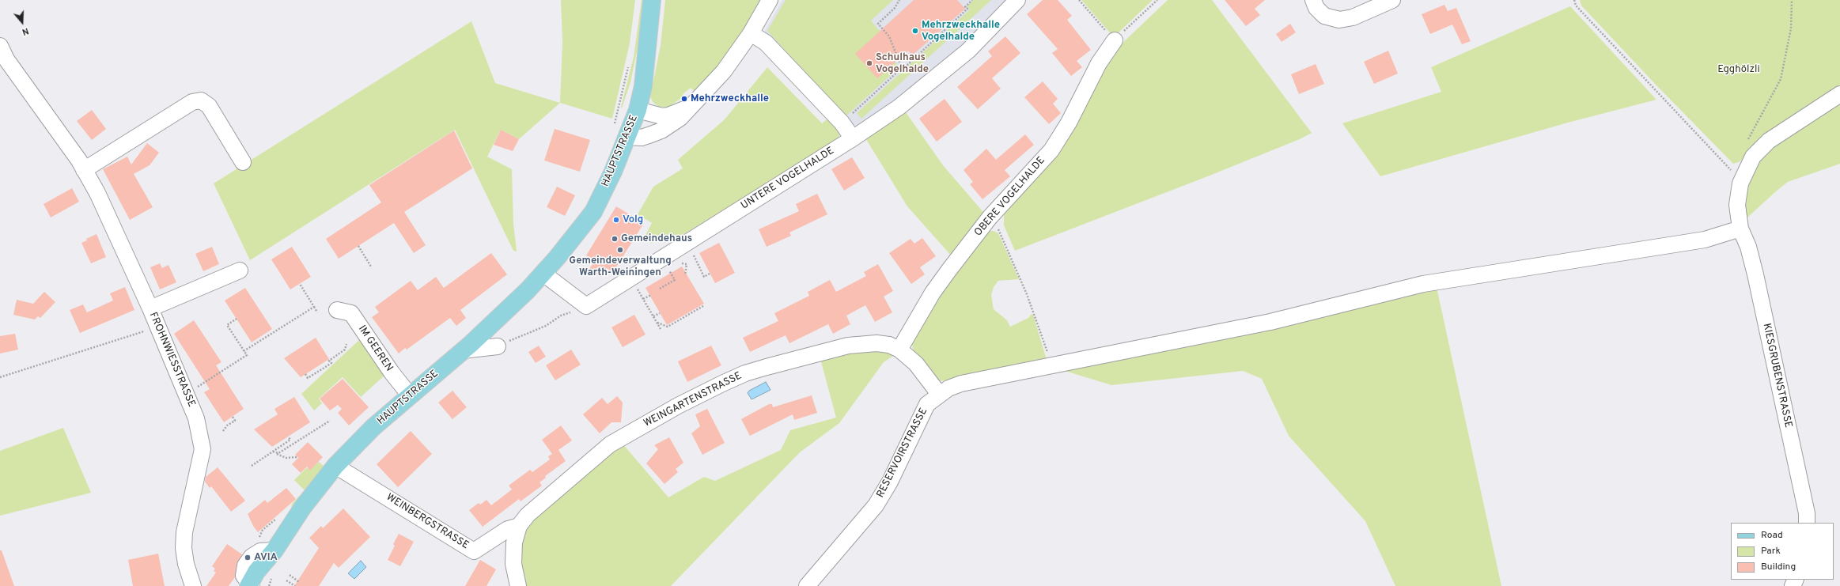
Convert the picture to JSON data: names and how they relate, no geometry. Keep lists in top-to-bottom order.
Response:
{
  "streets": {
    "main road": ["HAUPTSTRASSE"],
    "street": [
      "UNTERE VOGELHALDE",
      "OBERE VOGELHALDE",
      "IM GEEREN",
      "FROHNWIESSTRASSE",
      "KIESGRUBENSTRASSE",
      "WEINGARTENSTRASSE",
      "RESERVOIRSTRASSE",
      "WEINBERGSTRASSE"
    ]
  },
  "crossings": [
    ["HAUPTSTRASSE", "IM GEEREN"],
    ["HAUPTSTRASSE", "WEINBERGSTRASSE"],
    ["OBERE VOGELHALDE", "WEINGARTENSTRASSE"],
    ["KIESGRUBENSTRASSE", "RESERVOIRSTRASSE"],
    ["WEINGARTENSTRASSE", "RESERVOIRSTRASSE"],
    ["WEINGARTENSTRASSE", "WEINBERGSTRASSE"]
  ],
  "parks": ["Egghölzli"],
  "places": [
    "Mehrzweckhalle Vogelhalde",
    "Schulhaus Vogelhalde",
    "Mehrzweckhalle",
    "Volg",
    "Gemeindehaus",
    "Gemeindeverwaltung Warth-Weiningen",
    "AVIA"
  ],
  "legend": ["Road", "Park", "Building"],
  "north": "bottom"
}
